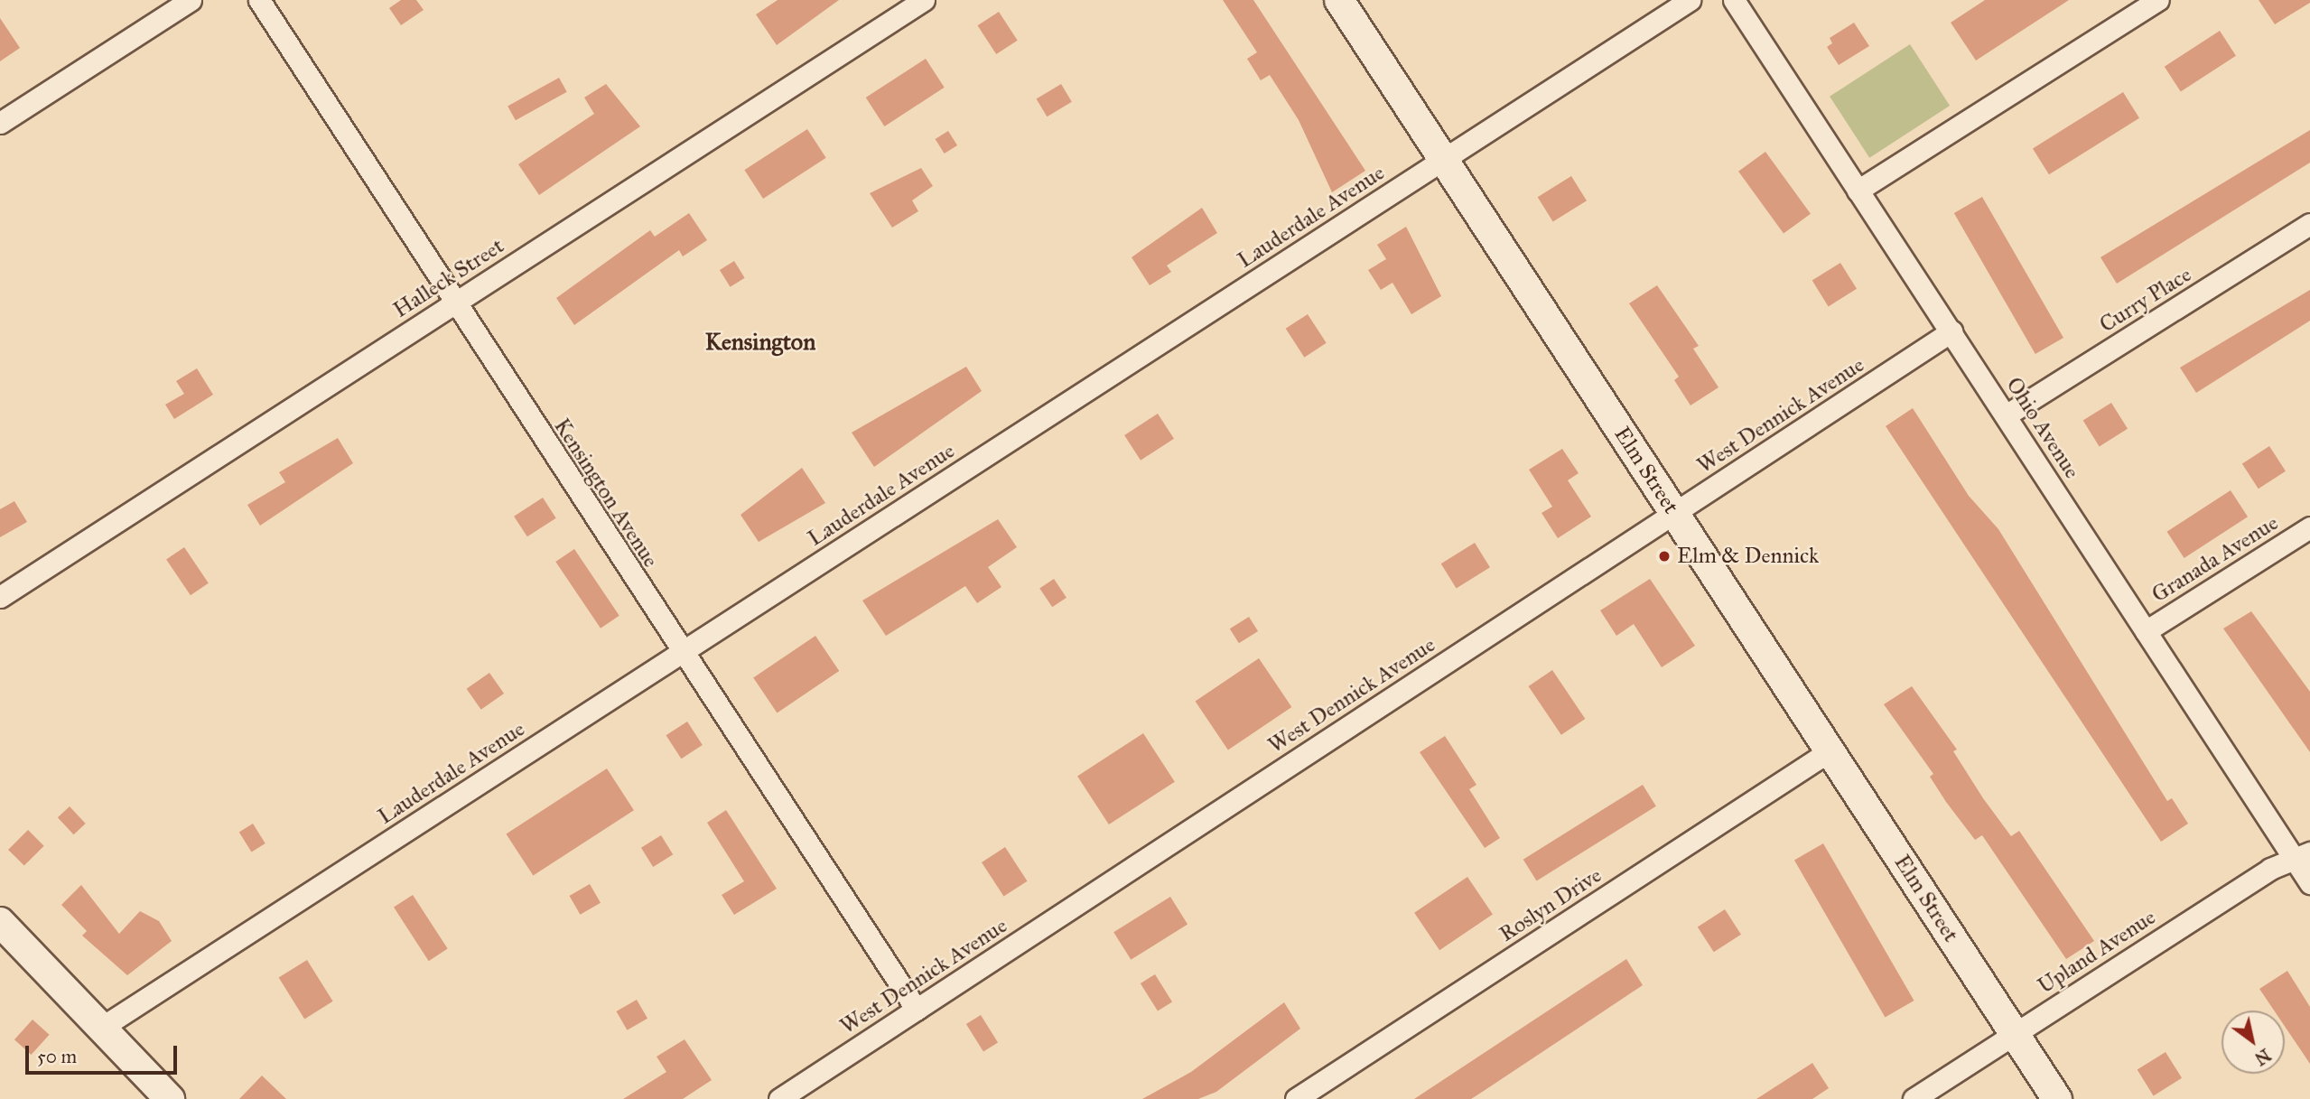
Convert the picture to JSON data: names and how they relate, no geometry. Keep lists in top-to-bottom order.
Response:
{
  "streets": {
    "street": [
      "Lauderdale Avenue",
      "Halleck Street",
      "Curry Place",
      "West Dennick Avenue",
      "Ohio Avenue",
      "Elm Street",
      "Kensington Avenue",
      "Granada Avenue",
      "Roslyn Drive",
      "Upland Avenue"
    ]
  },
  "crossings": [
    ["Lauderdale Avenue", "Elm Street"],
    ["Lauderdale Avenue", "Kensington Avenue"],
    ["Halleck Street", "Kensington Avenue"],
    ["Curry Place", "Ohio Avenue"],
    ["West Dennick Avenue", "Ohio Avenue"],
    ["West Dennick Avenue", "Elm Street"],
    ["West Dennick Avenue", "Kensington Avenue"],
    ["Ohio Avenue", "Granada Avenue"],
    ["Ohio Avenue", "Upland Avenue"],
    ["Elm Street", "Roslyn Drive"],
    ["Elm Street", "Upland Avenue"]
  ],
  "districts": ["Kensington"],
  "places": ["Elm & Dennick"],
  "scale_bar": "50 m",
  "north": "bottom right"
}
